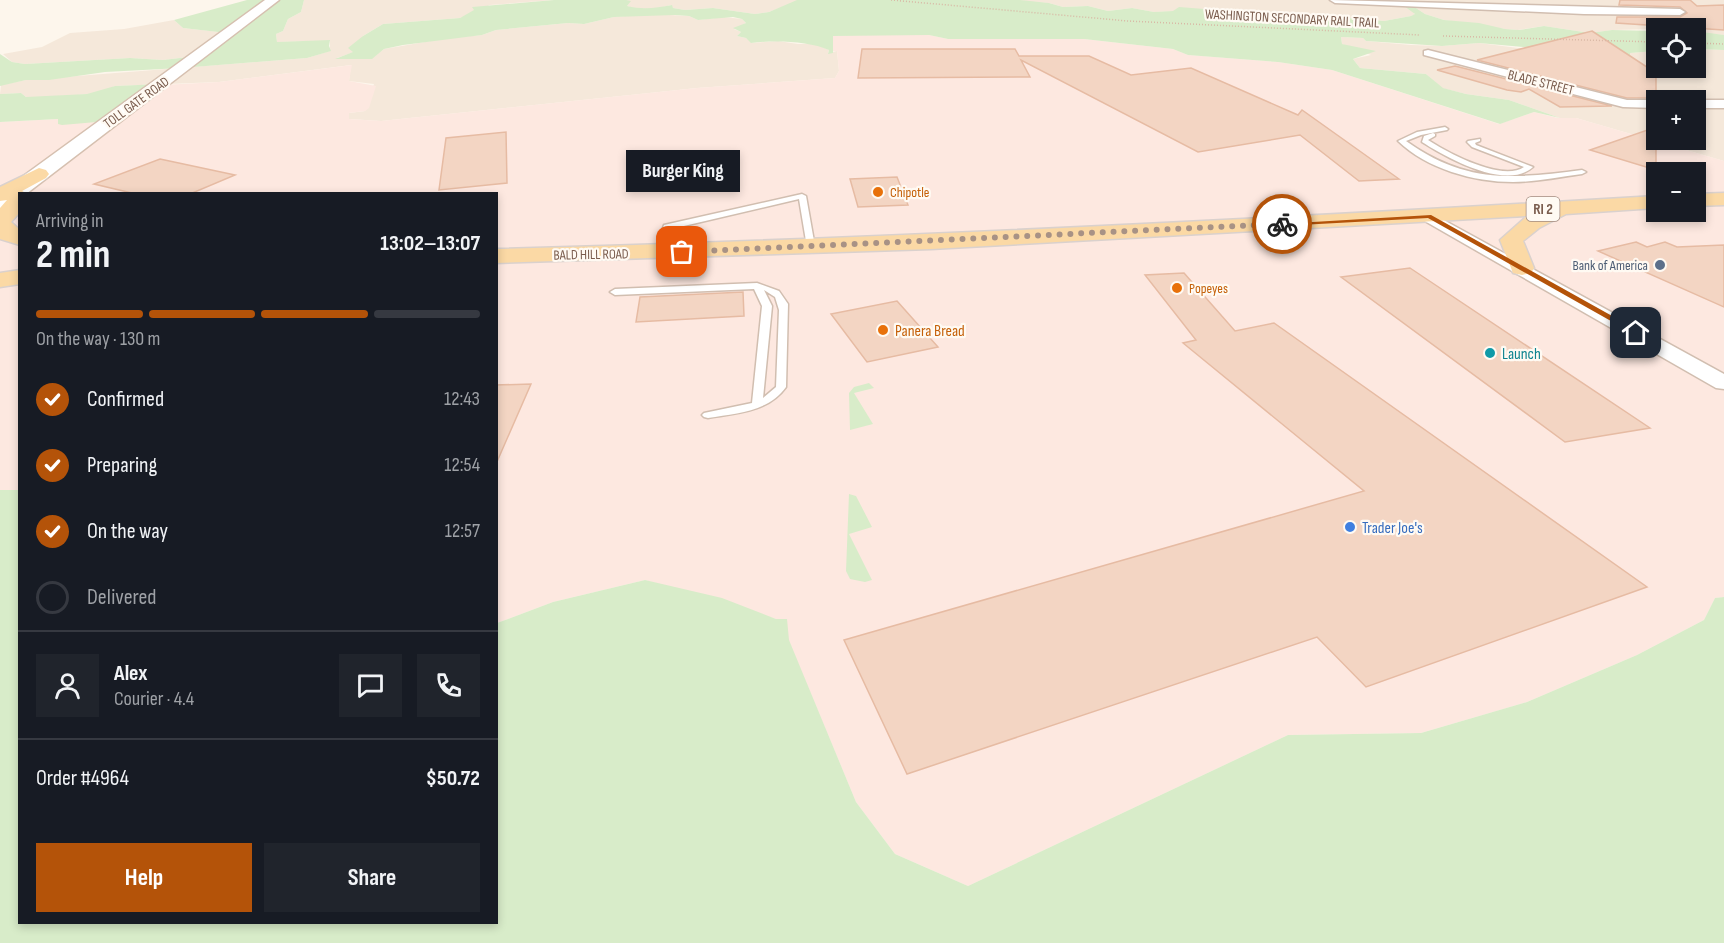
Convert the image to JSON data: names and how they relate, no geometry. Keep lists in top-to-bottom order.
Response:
{
  "streets": {
    "main road": ["TOLL GATE ROAD", "RI 2", "BALD HILL ROAD"],
    "street": ["BLADE STREET"],
    "path": ["WASHINGTON SECONDARY RAIL TRAIL"]
  },
  "places": [
    "Chipotle",
    "Burger King",
    "Bank of America",
    "Popeyes",
    "Panera Bread",
    "Launch",
    "Trader Joe's"
  ],
  "page": {
    "map_buttons": ["+", "−"],
    "bubble": "Burger King",
    "heading": ["2 min", "Arriving in", "13:02–13:07"],
    "panel": [
      "Alex",
      "Courier · 4.4",
      "Order #4964",
      "$50.72"
    ],
    "bar": "On the way · 130 m",
    "list": [
      ["Confirmed", "12:43"],
      ["Preparing", "12:54"],
      ["On the way", "12:57"],
      "Delivered"
    ],
    "buttons": ["Help", "Share"]
  }
}
